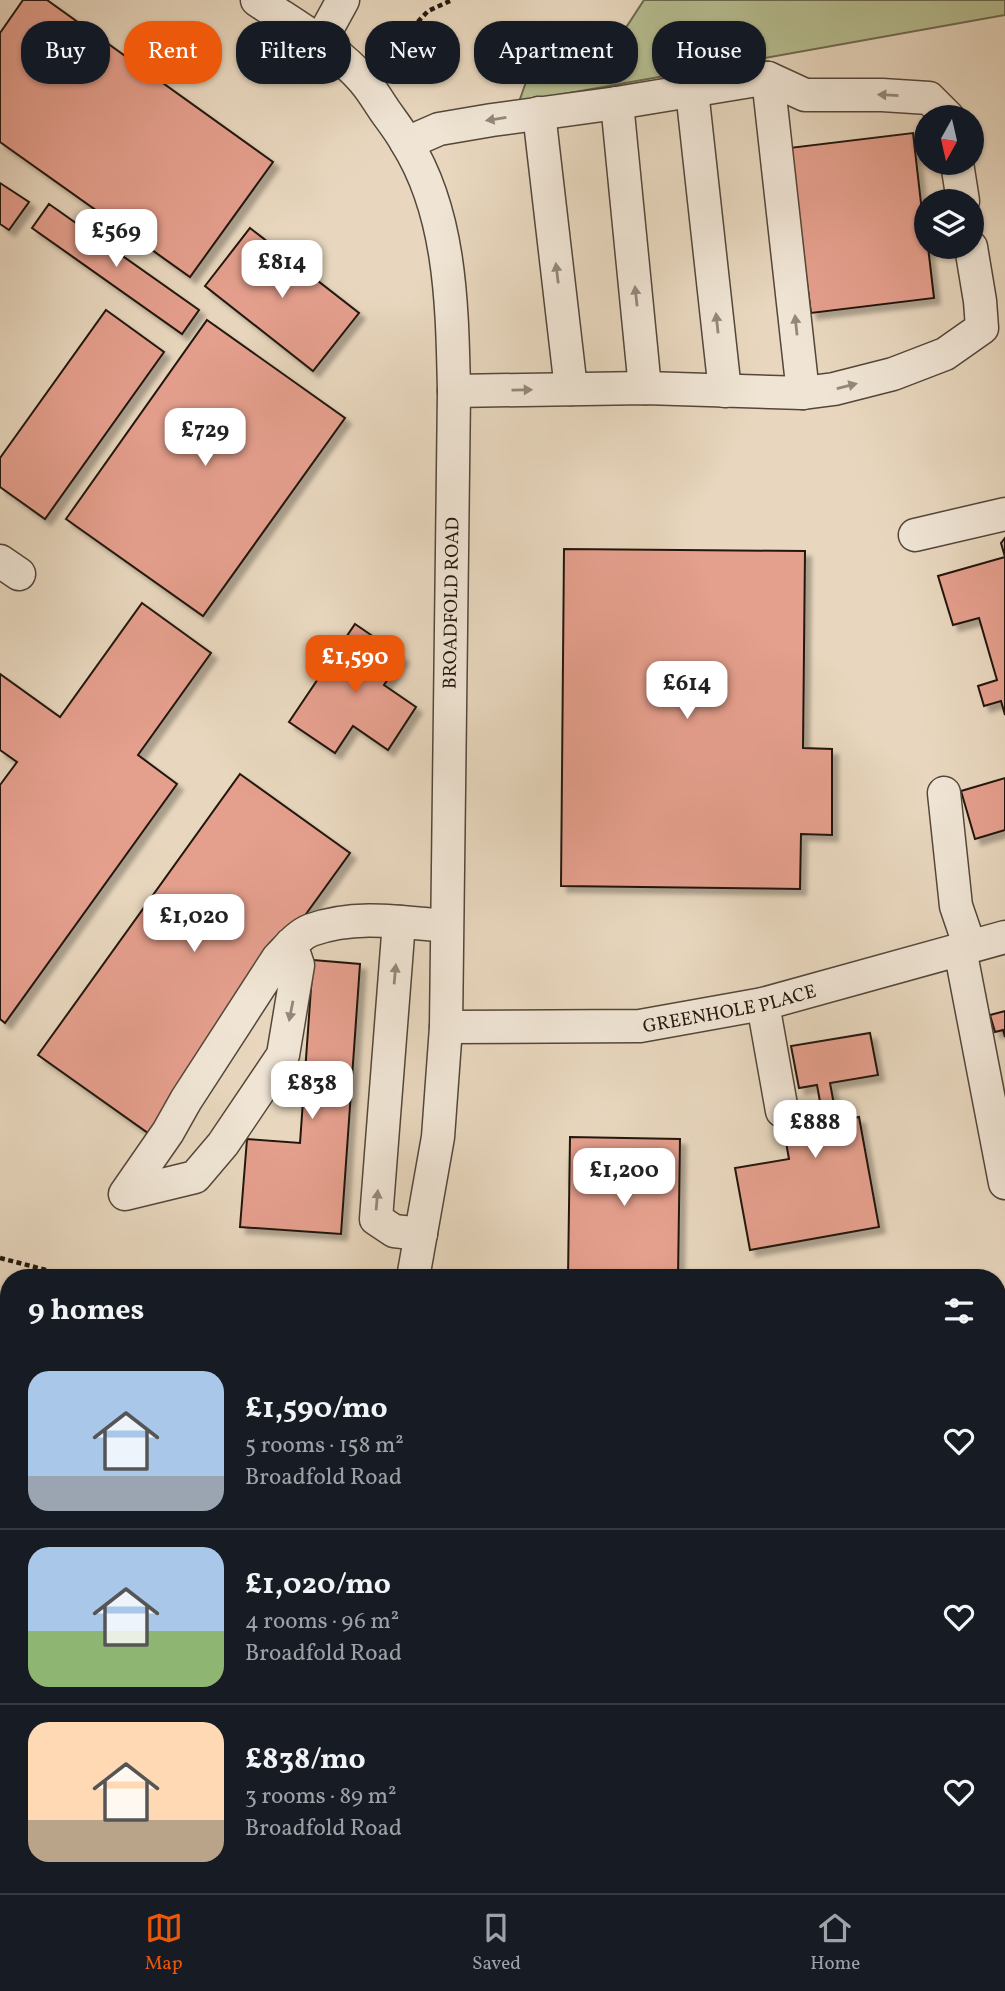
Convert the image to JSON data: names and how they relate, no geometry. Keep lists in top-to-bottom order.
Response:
{
  "streets": {
    "street": ["BROADFOLD ROAD", "GREENHOLE PLACE"]
  },
  "crossings": [
    ["BROADFOLD ROAD", "GREENHOLE PLACE"]
  ],
  "north": "bottom",
  "page": {
    "chip": [
      "Buy",
      "Rent",
      "Filters",
      "New",
      "Apartment",
      "House"
    ],
    "price": [
      "£569",
      "£814",
      "£729",
      "£1,590",
      "£614",
      "£1,020",
      "£838",
      "£888",
      "£1,200"
    ],
    "heading": "9 homes",
    "list": [
      {
        "name": "£1,590/mo",
        "note": "5 rooms · 158 m² · Broadfold Road"
      },
      {
        "name": "£1,020/mo",
        "note": "4 rooms · 96 m² · Broadfold Road"
      },
      {
        "name": "£838/mo",
        "note": "3 rooms · 89 m² · Broadfold Road"
      }
    ],
    "tabs": ["Map", "Saved", "Home"]
  }
}
